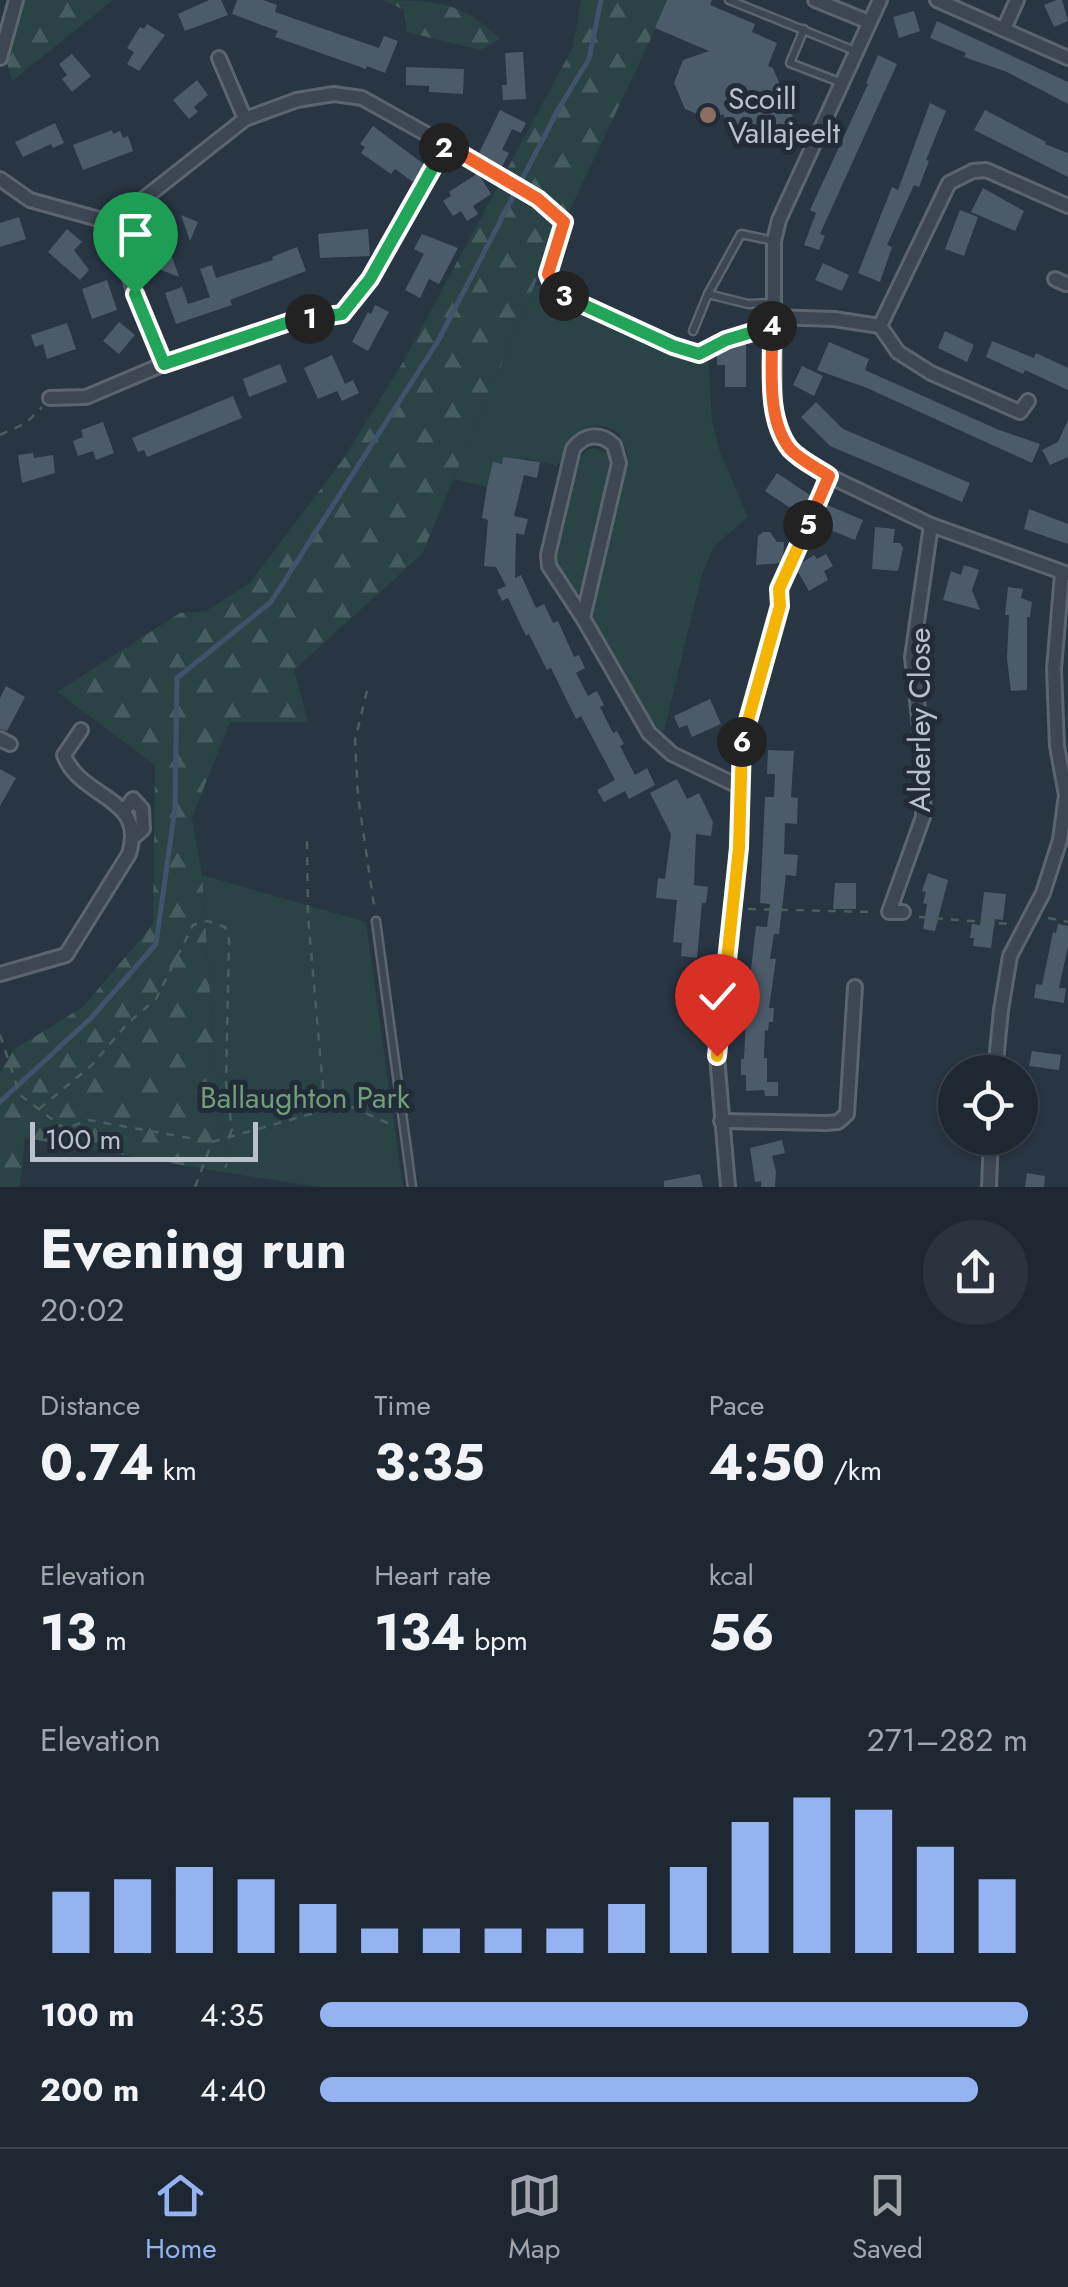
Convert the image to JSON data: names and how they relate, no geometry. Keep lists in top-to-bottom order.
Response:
{
  "streets": {
    "street": ["Alderley Close"]
  },
  "parks": ["Ballaughton Park"],
  "places": ["Scoill Vallajeelt"],
  "scale_bar": "100 m",
  "page": {
    "pins": [
      "2",
      "3",
      "1",
      "4",
      "5",
      "6"
    ],
    "scale": "100 m",
    "heading": ["Evening run", "20:02"],
    "stats": [
      ["Distance", "0.74 km"],
      ["Time", "3:35"],
      ["Pace", "4:50 /km"],
      ["Elevation", "13 m"],
      ["Heart rate", "134 bpm"],
      ["kcal", "56"]
    ],
    "chart": ["Elevation", "271–282 m"],
    "list": [
      {
        "name": "100 m",
        "note": "4:35"
      },
      {
        "name": "200 m",
        "note": "4:40"
      }
    ],
    "tabs": ["Home", "Map", "Saved"]
  }
}
